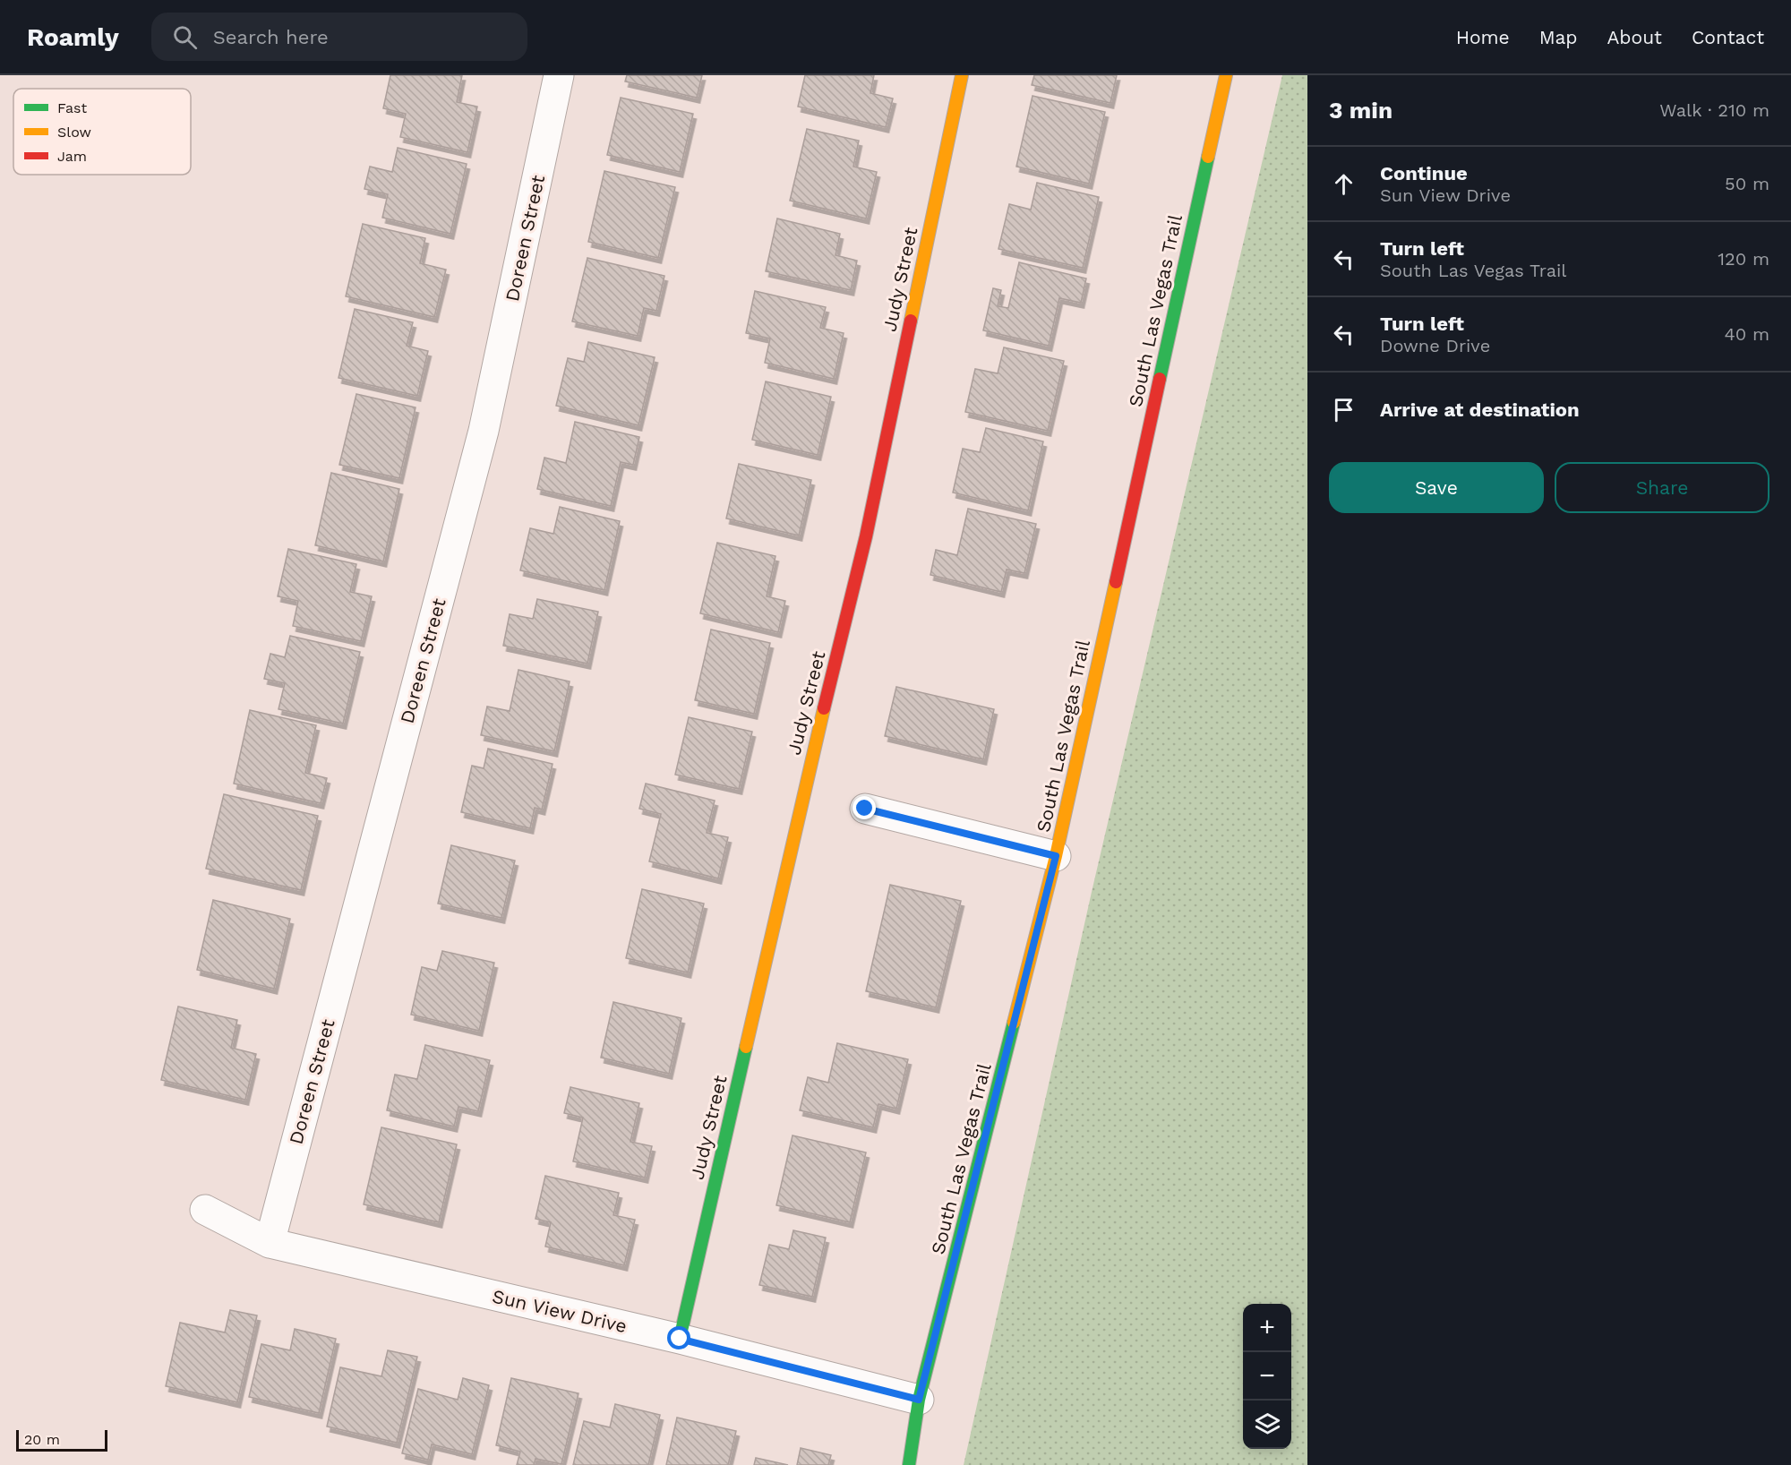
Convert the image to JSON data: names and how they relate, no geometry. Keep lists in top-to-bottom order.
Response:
{
  "streets": {
    "main road": ["Judy Street", "South Las Vegas Trail"],
    "street": ["Doreen Street", "Sun View Drive"]
  },
  "crossings": [
    ["Doreen Street", "Sun View Drive"],
    ["Judy Street", "Sun View Drive"],
    ["South Las Vegas Trail", "Sun View Drive"]
  ],
  "legend": ["Fast", "Slow", "Jam"],
  "scale_bar": "20 m",
  "page": {
    "header": "Roamly",
    "search": "Search here",
    "nav": [
      "Home",
      "Map",
      "About",
      "Contact"
    ],
    "heading": ["3 min", "Walk · 210 m"],
    "list": [
      ["Continue", "Sun View Drive", "50 m"],
      ["Turn left", "South Las Vegas Trail", "120 m"],
      ["Turn left", "Downe Drive", "40 m"],
      "Arrive at destination"
    ],
    "buttons": ["Save", "Share"],
    "map_buttons": ["+", "−"],
    "scale": "20 m"
  }
}
